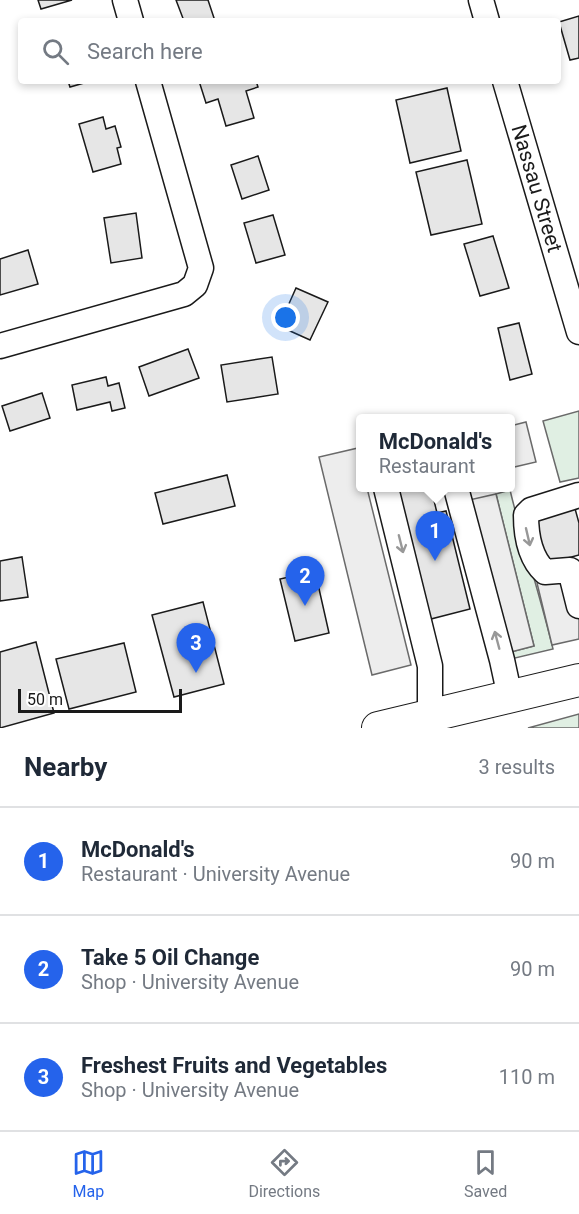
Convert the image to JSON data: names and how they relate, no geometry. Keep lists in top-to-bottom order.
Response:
{
  "streets": {
    "street": ["Nassau Street"]
  },
  "scale_bar": "50 m",
  "page": {
    "search": "Search here",
    "popup": ["McDonald's", "Restaurant"],
    "pins": ["1", "2", "3"],
    "scale": "50 m",
    "heading": ["Nearby", "3 results"],
    "list": [
      {
        "mark": "1",
        "name": "McDonald's",
        "note": "Restaurant · University Avenue",
        "value": "90 m"
      },
      {
        "mark": "2",
        "name": "Take 5 Oil Change",
        "note": "Shop · University Avenue",
        "value": "90 m"
      },
      {
        "mark": "3",
        "name": "Freshest Fruits and Vegetables",
        "note": "Shop · University Avenue",
        "value": "110 m"
      }
    ],
    "nav": ["Map", "Directions", "Saved"]
  }
}
